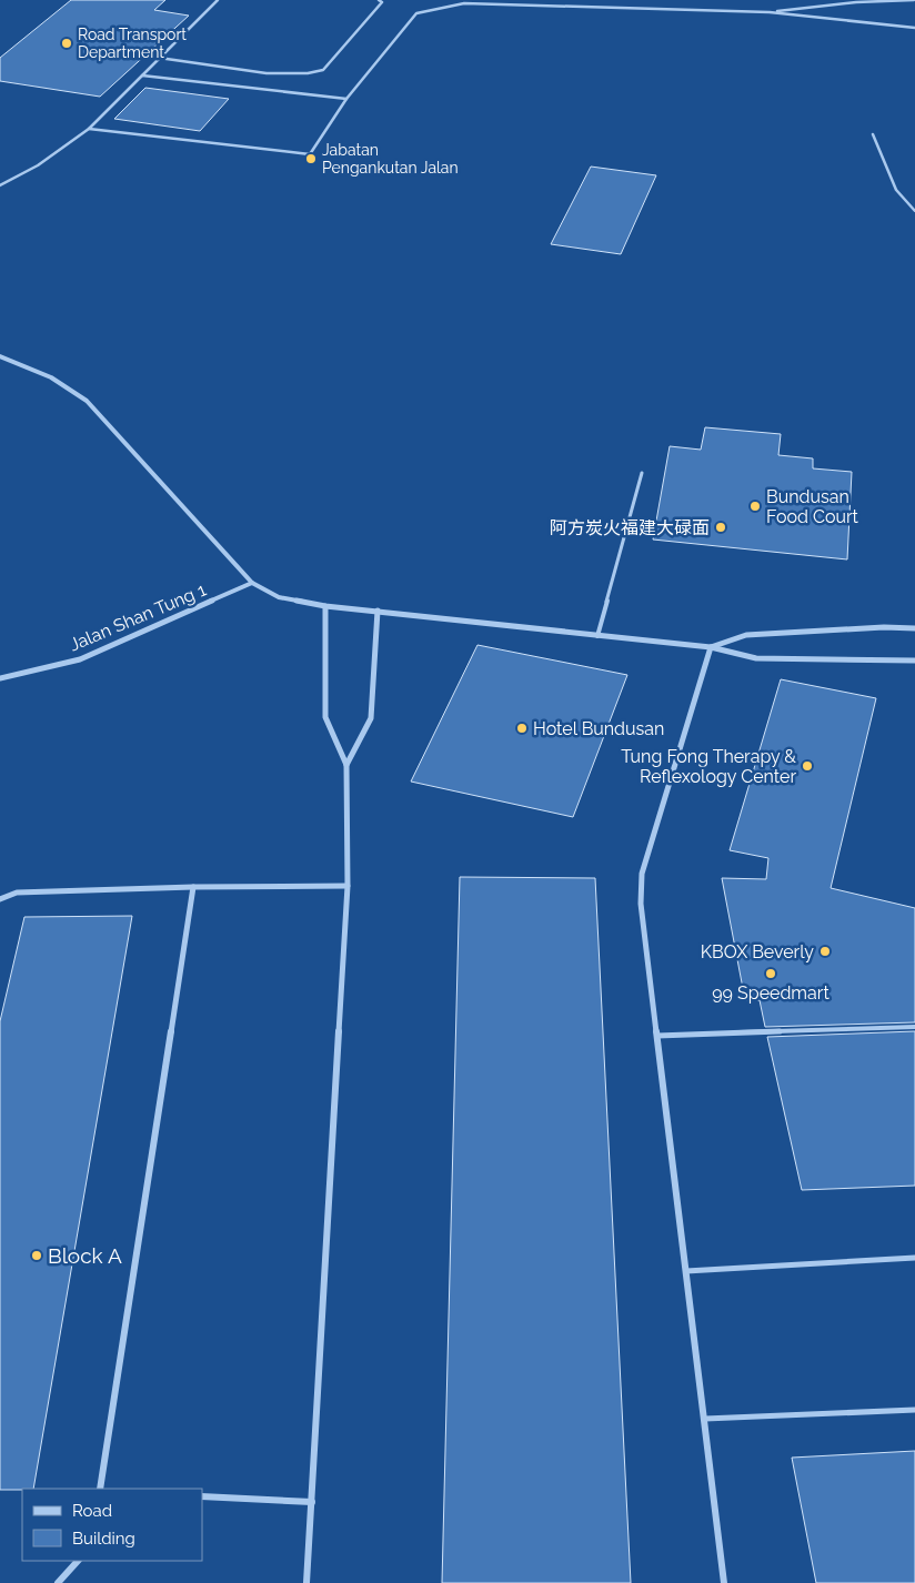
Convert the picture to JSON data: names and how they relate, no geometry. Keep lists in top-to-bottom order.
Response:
{
  "streets": {
    "street": ["Jalan Shan Tung 1"]
  },
  "places": [
    "Road Transport Department",
    "Jabatan Pengankutan Jalan",
    "Bundusan Food Court",
    "阿方炭火福建大碌面",
    "Hotel Bundusan",
    "Tung Fong Therapy & Reflexology Center",
    "KBOX Beverly",
    "99 Speedmart",
    "Block A"
  ],
  "legend": ["Road", "Building"]
}
